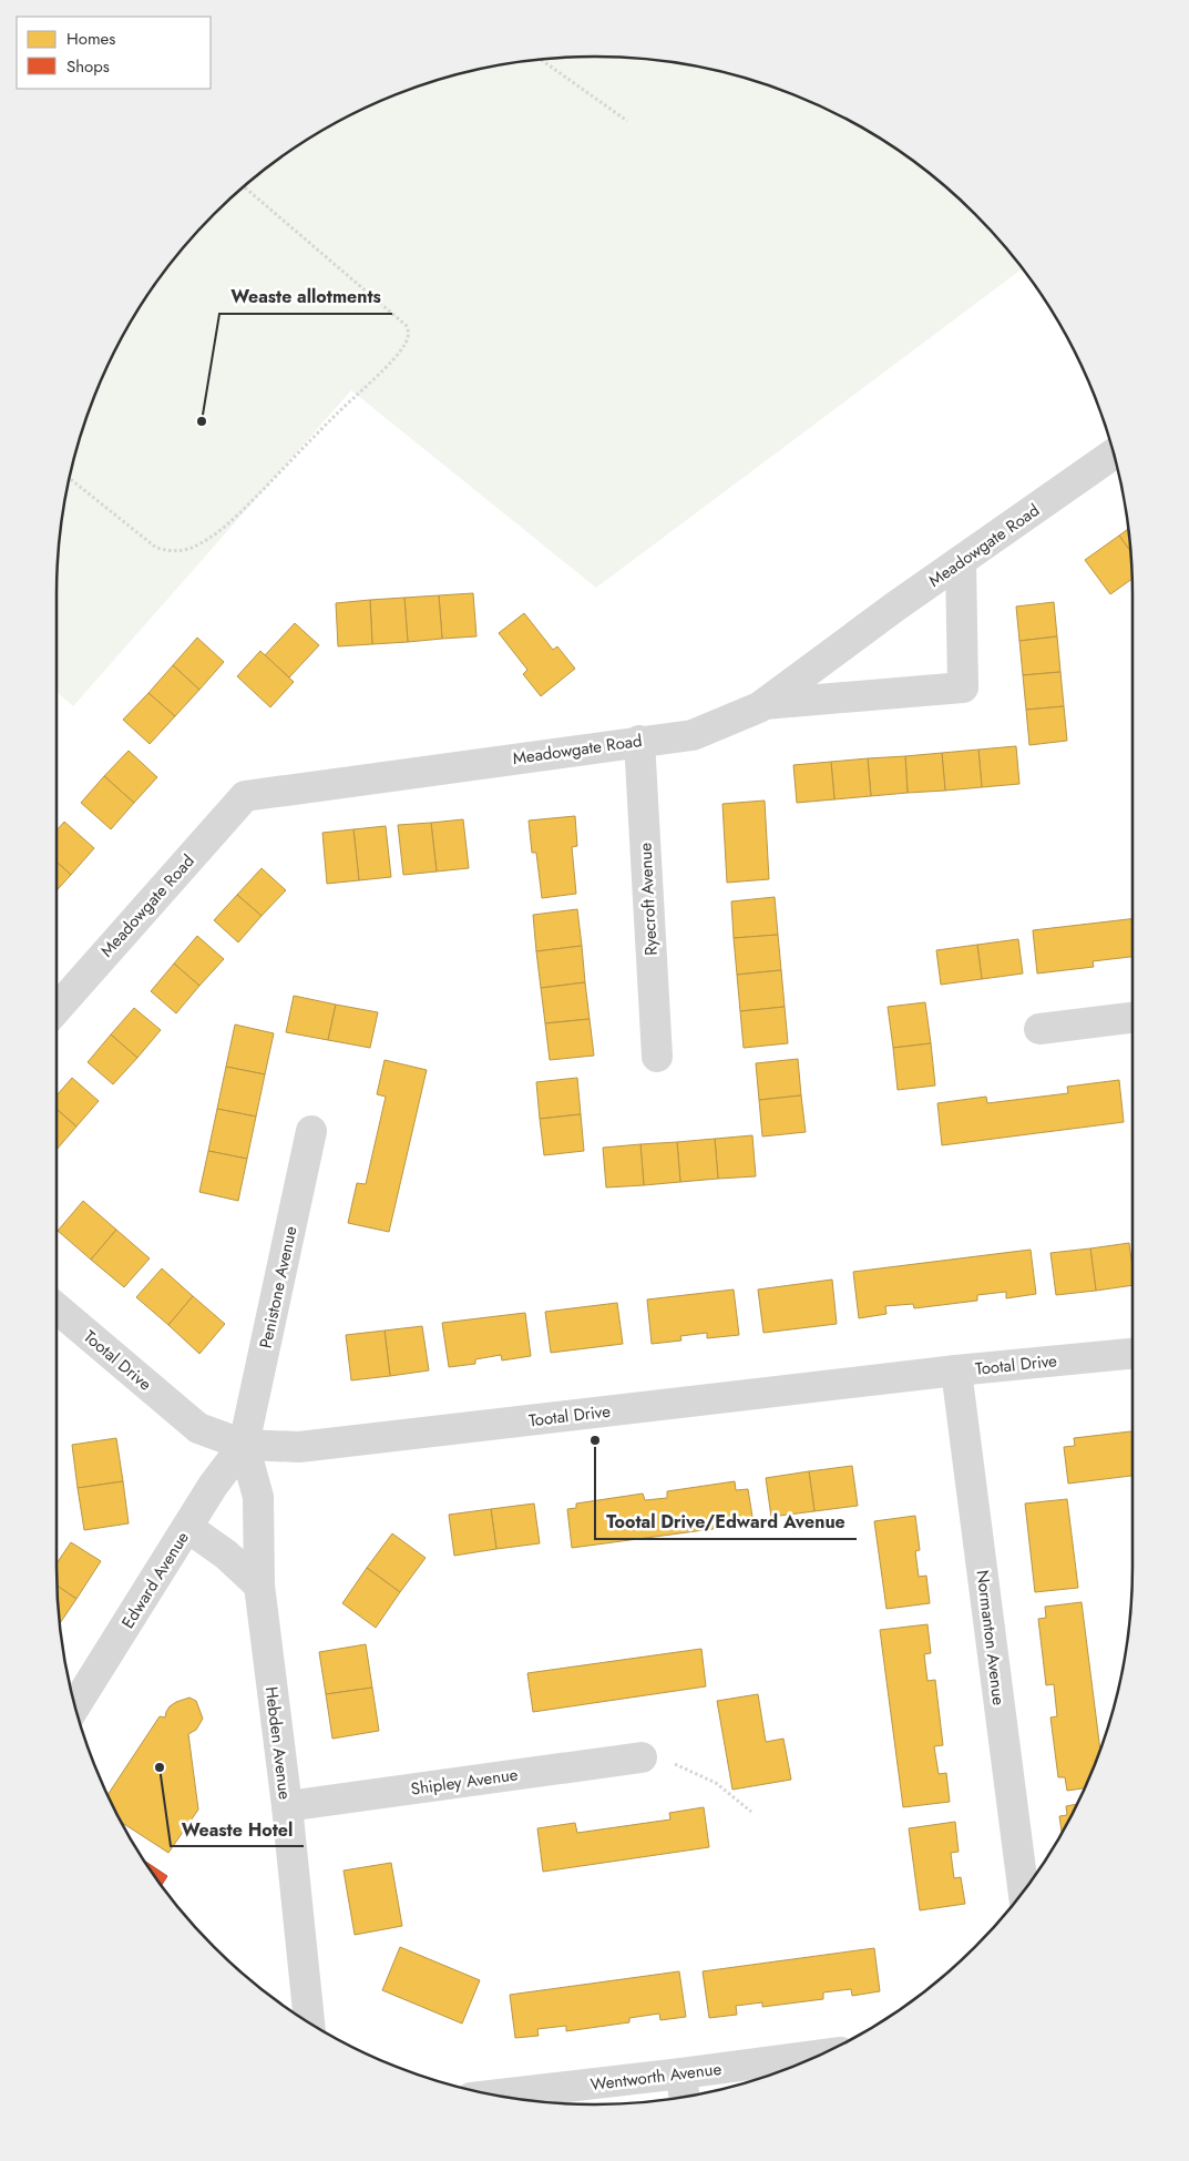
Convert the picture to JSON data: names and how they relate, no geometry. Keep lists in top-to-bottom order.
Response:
{
  "streets": {
    "street": [
      "Meadowgate Road",
      "Ryecroft Avenue",
      "Penistone Avenue",
      "Tootal Drive",
      "Edward Avenue",
      "Normanton Avenue",
      "Hebden Avenue",
      "Shipley Avenue",
      "Wentworth Avenue"
    ]
  },
  "crossings": [
    ["Meadowgate Road", "Ryecroft Avenue"],
    ["Penistone Avenue", "Tootal Drive"],
    ["Penistone Avenue", "Edward Avenue"],
    ["Penistone Avenue", "Hebden Avenue"],
    ["Tootal Drive", "Edward Avenue"],
    ["Tootal Drive", "Normanton Avenue"],
    ["Tootal Drive", "Hebden Avenue"],
    ["Edward Avenue", "Hebden Avenue"],
    ["Hebden Avenue", "Shipley Avenue"]
  ],
  "places": ["Weaste allotments", "Tootal Drive/Edward Avenue", "Weaste Hotel"],
  "legend": ["Homes", "Shops"]
}
